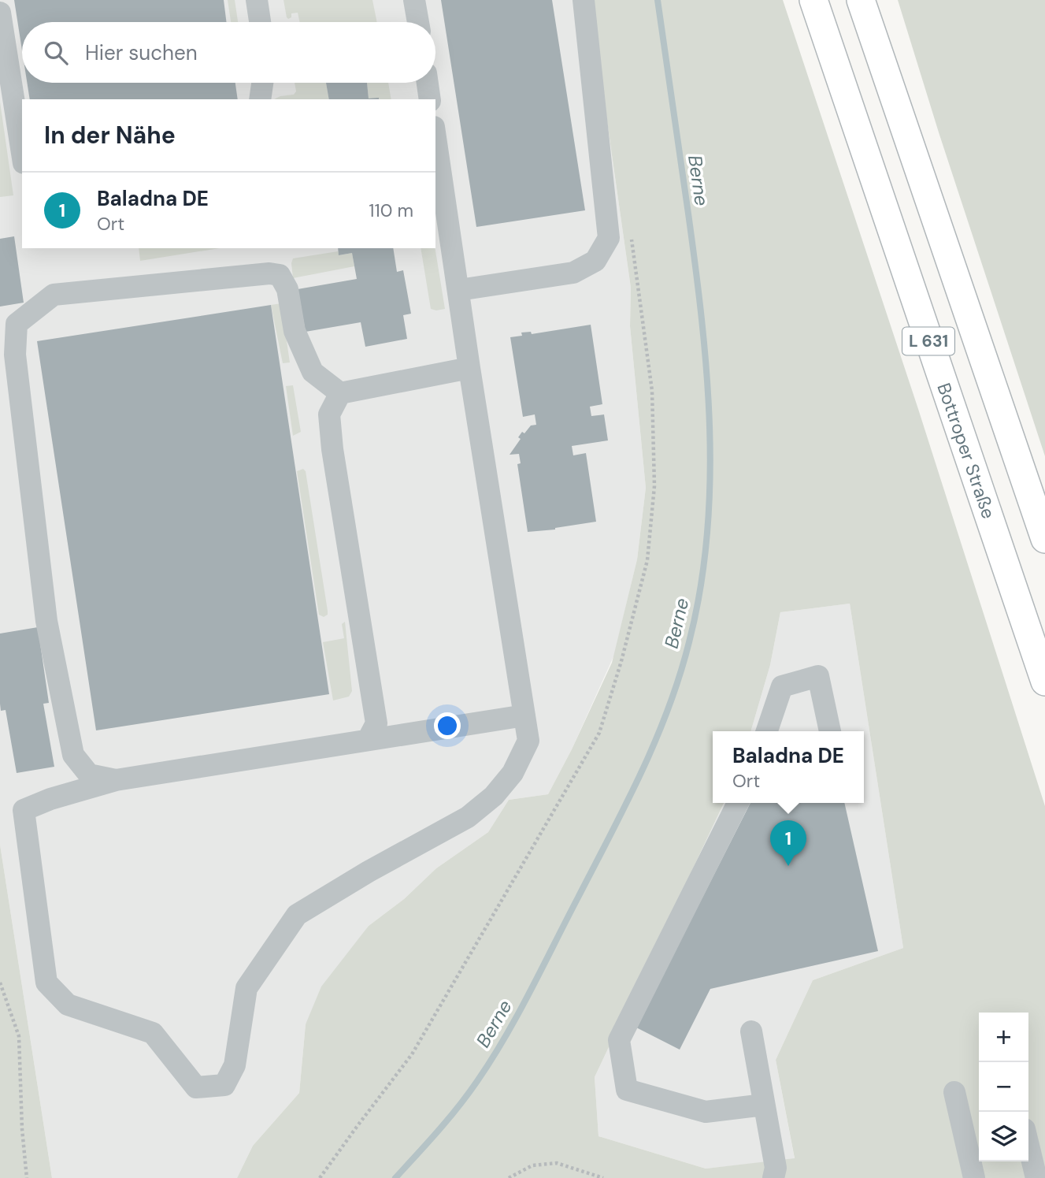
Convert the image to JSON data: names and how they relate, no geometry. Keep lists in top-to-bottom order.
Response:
{
  "streets": {
    "main road": ["L 631", "Bottroper Straße"]
  },
  "water": ["Berne"],
  "page": {
    "search": "Hier suchen",
    "heading": "In der Nähe",
    "list": [
      {
        "mark": "1",
        "name": "Baladna DE",
        "note": "Ort",
        "value": "110 m"
      }
    ],
    "popup": ["Baladna DE", "Ort"],
    "pins": "1",
    "map_buttons": ["+", "−"]
  }
}
